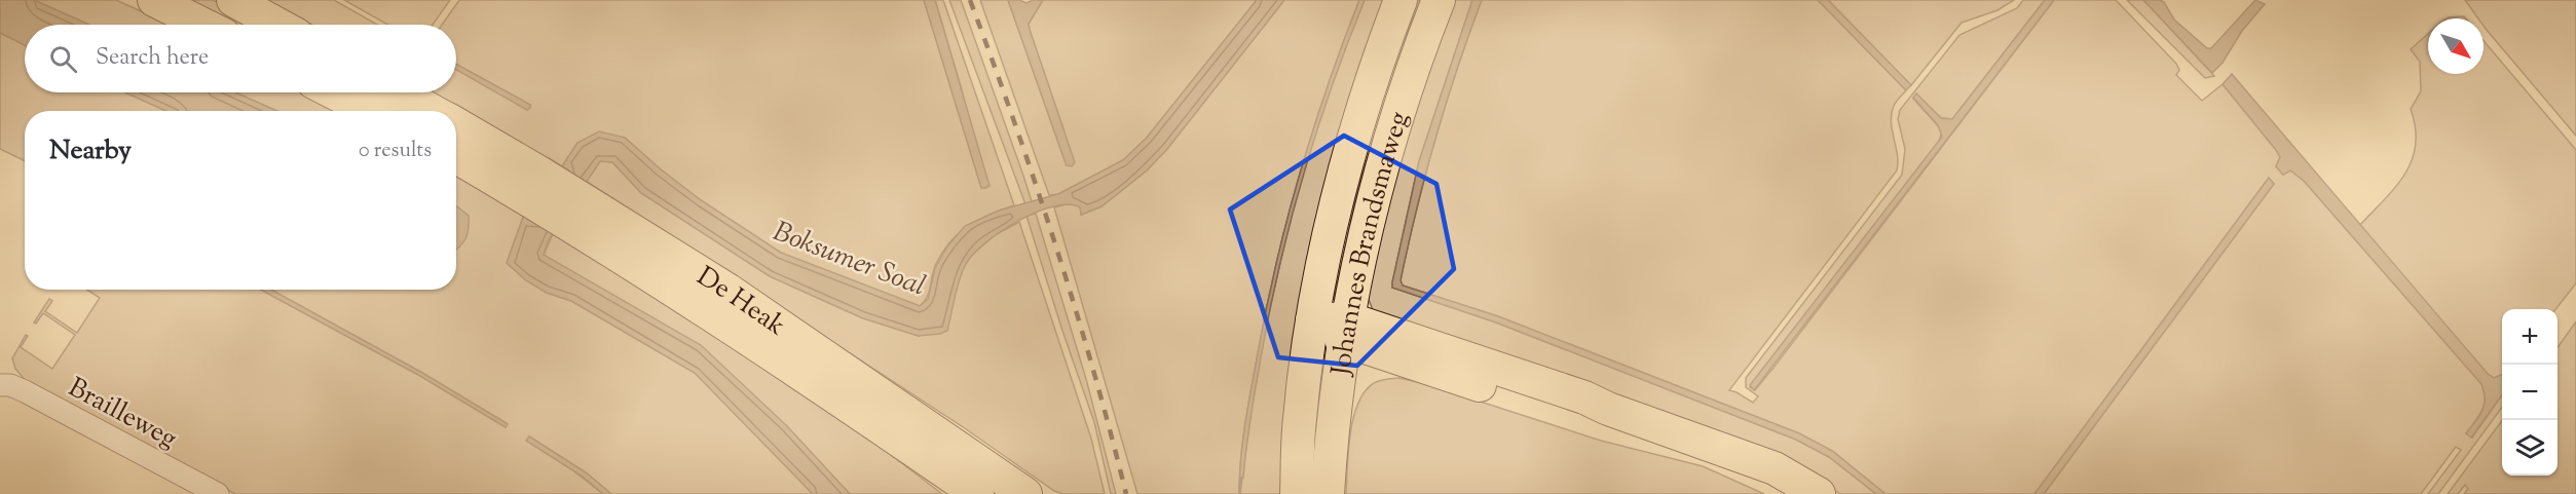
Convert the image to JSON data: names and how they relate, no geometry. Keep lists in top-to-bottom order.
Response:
{
  "streets": {
    "highway": ["Johannes Brandsmaweg", "De Heak"],
    "street": ["Brailleweg"]
  },
  "water": ["Boksumer Soal"],
  "north": "bottom right",
  "page": {
    "search": "Search here",
    "heading": ["Nearby", "0 results"],
    "map_buttons": ["+", "−"]
  }
}
